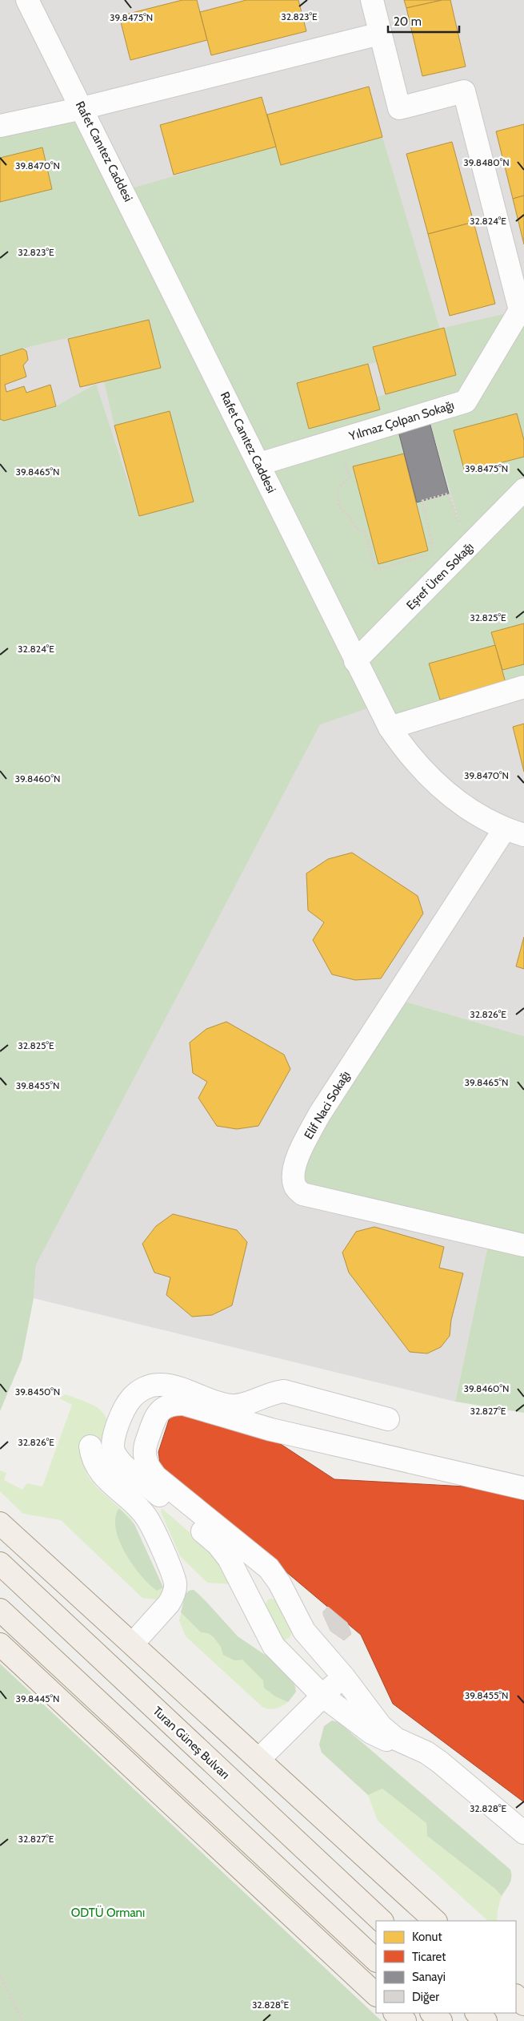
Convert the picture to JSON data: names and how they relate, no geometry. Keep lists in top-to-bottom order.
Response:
{
  "streets": {
    "main road": ["Turan Güneş Bulvarı"],
    "street": [
      "Rafet Canıtez Caddesi",
      "Yılmaz Çolpan Sokağı",
      "Eşref Üren Sokağı",
      "Elif Naci Sokağı"
    ]
  },
  "crossings": [
    ["Rafet Canıtez Caddesi", "Yılmaz Çolpan Sokağı"],
    ["Rafet Canıtez Caddesi", "Eşref Üren Sokağı"],
    ["Rafet Canıtez Caddesi", "Elif Naci Sokağı"]
  ],
  "parks": ["ODTÜ Ormanı"],
  "legend": [
    "Konut",
    "Ticaret",
    "Sanayi",
    "Diğer"
  ],
  "scale_bar": "20 m",
  "coordinates": [
    "32.823°E",
    "39.8475°N",
    "39.8480°N",
    "39.8470°N",
    "32.824°E",
    "39.8465°N",
    "32.825°E",
    "39.8460°N",
    "32.826°E",
    "39.8455°N",
    "39.8450°N",
    "32.827°E",
    "39.8445°N",
    "32.828°E"
  ]
}
